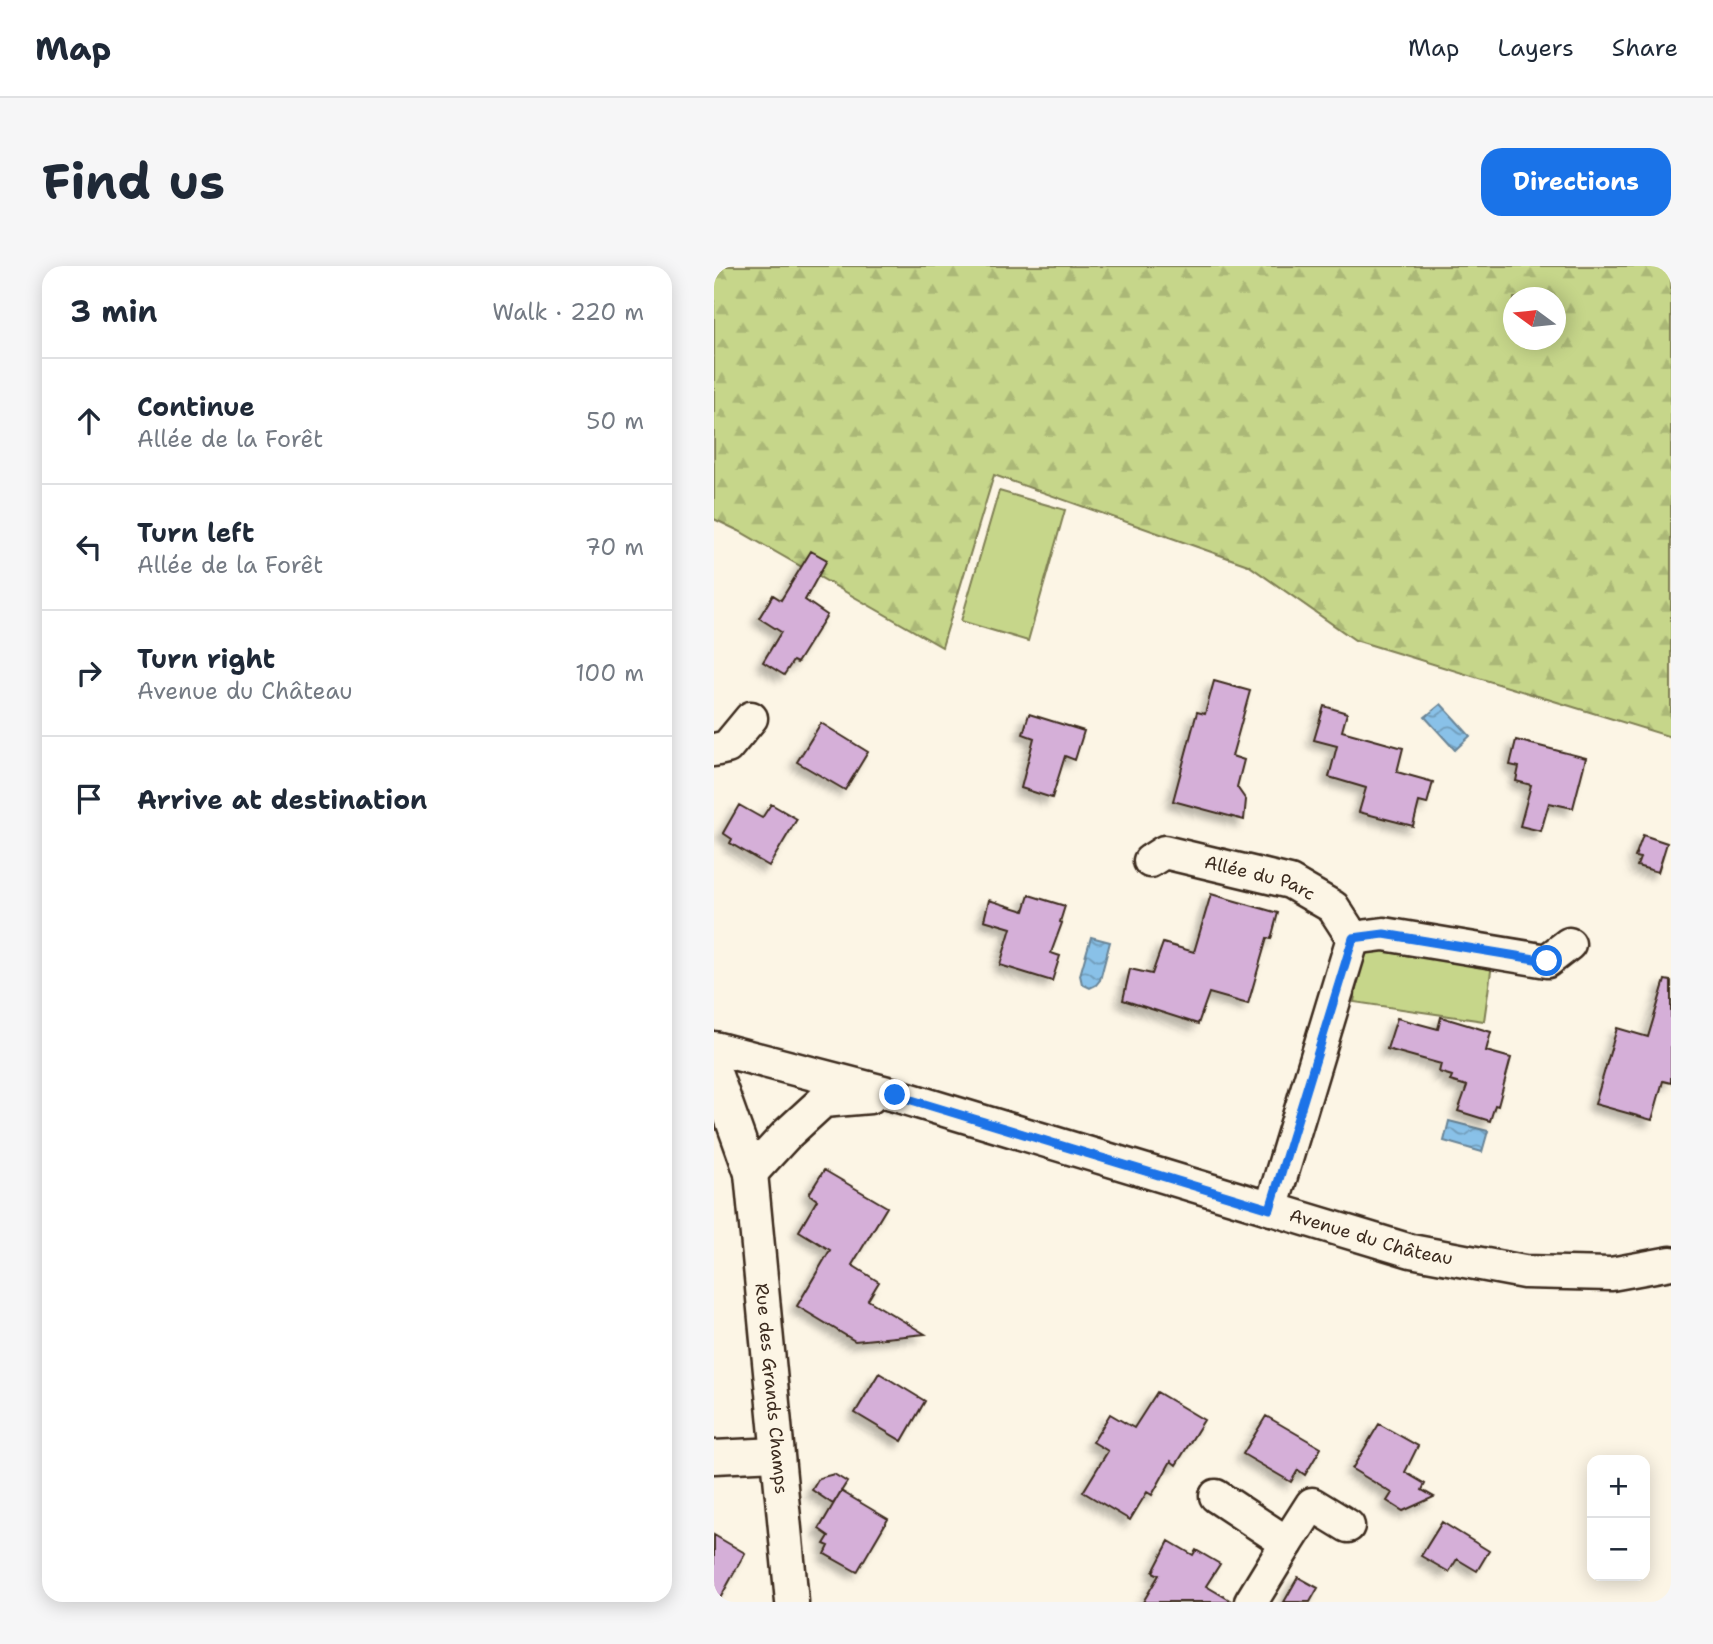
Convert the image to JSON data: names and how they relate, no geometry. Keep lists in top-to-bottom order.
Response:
{
  "streets": {
    "street": ["Allée du Parc", "Avenue du Château", "Rue des Grands Champs"]
  },
  "north": "left",
  "page": {
    "header": "Map",
    "nav": ["Map", "Layers", "Share"],
    "buttons": "Directions",
    "title": "Find us",
    "heading": ["3 min", "Walk · 220 m"],
    "list": [
      ["Continue", "Allée de la Forêt", "50 m"],
      ["Turn left", "Allée de la Forêt", "70 m"],
      ["Turn right", "Avenue du Château", "100 m"],
      "Arrive at destination"
    ],
    "map_buttons": ["+", "−"]
  }
}
